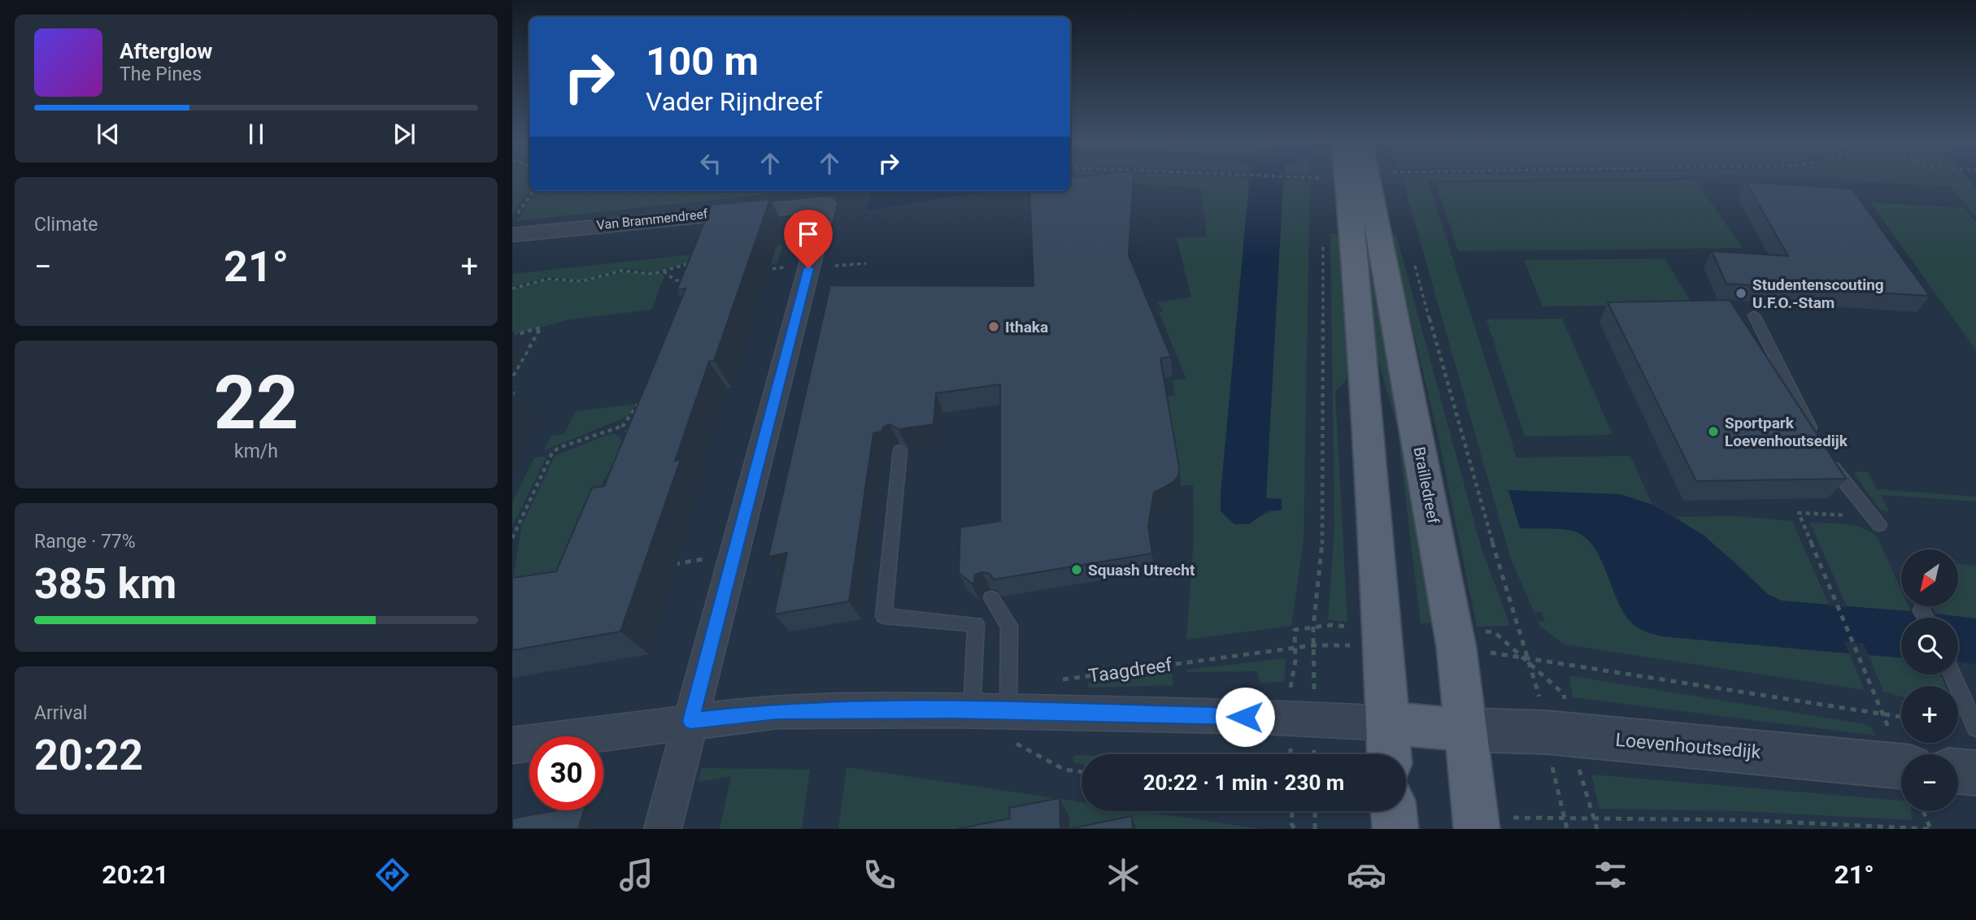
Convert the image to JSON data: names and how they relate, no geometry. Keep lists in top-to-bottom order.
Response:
{
  "streets": {
    "main road": ["Brailledreef"],
    "street": ["Van Brammendreef", "Loevenhoutsedijk"],
    "path": ["Taagdreef"]
  },
  "crossings": [
    ["Brailledreef", "Loevenhoutsedijk"]
  ],
  "places": [
    "Studentenscouting U.F.O.-Stam",
    "Ithaka",
    "Sportpark Loevenhoutsedijk",
    "Squash Utrecht"
  ],
  "north": "bottom left",
  "page": {
    "turn": ["100 m", "Vader Rijndreef"],
    "song": ["Afterglow", "The Pines"],
    "tile": [
      "Climate",
      ["22", "km/h"],
      ["Range · 77%", "385 km"],
      ["Arrival", "20:22"]
    ],
    "heat": ["−", "21°", "+"],
    "map_buttons": ["+", "−"],
    "limit": "30",
    "trip": "20:22 · 1 min · 230 m",
    "tabs": ["20:21", "21°"]
  }
}
